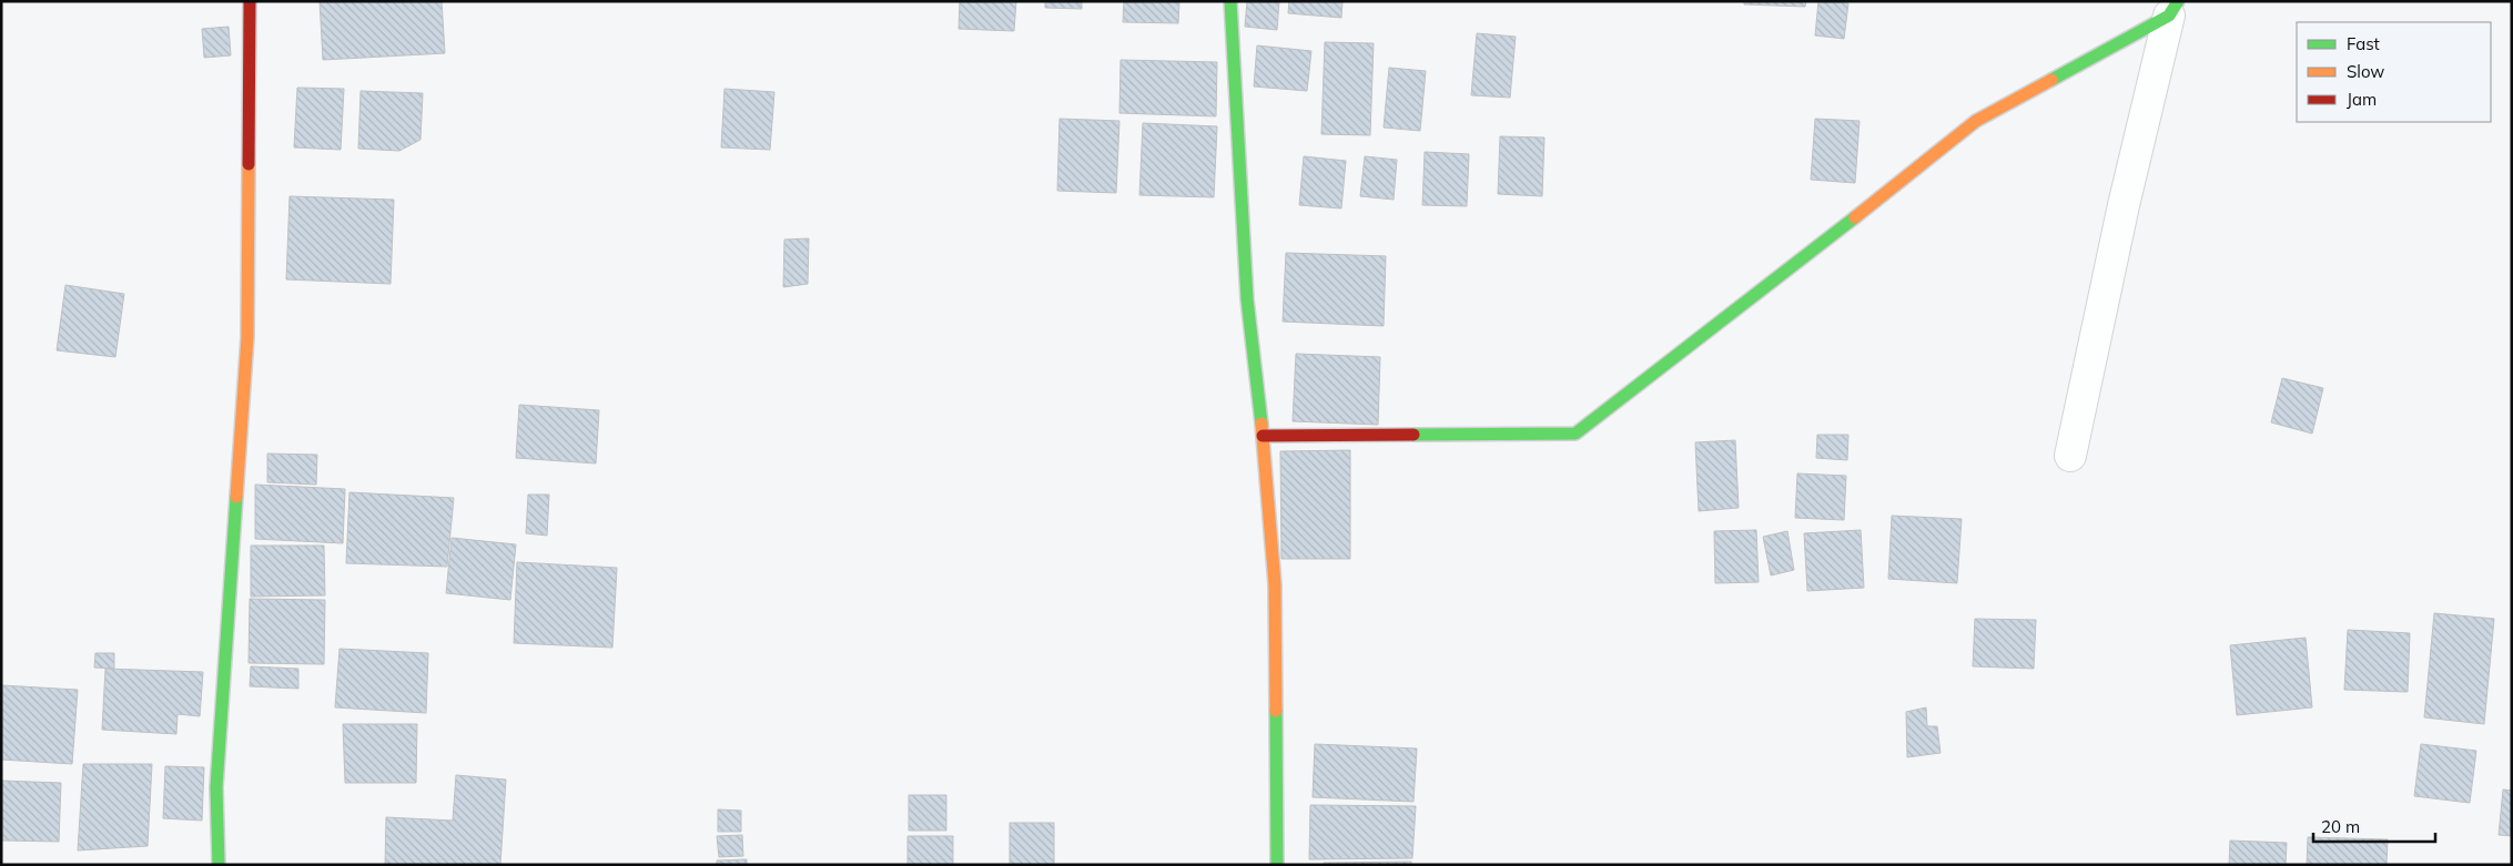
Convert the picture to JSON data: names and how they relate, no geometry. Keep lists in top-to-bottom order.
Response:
{
  "legend": ["Fast", "Slow", "Jam"],
  "scale_bar": "20 m"
}
